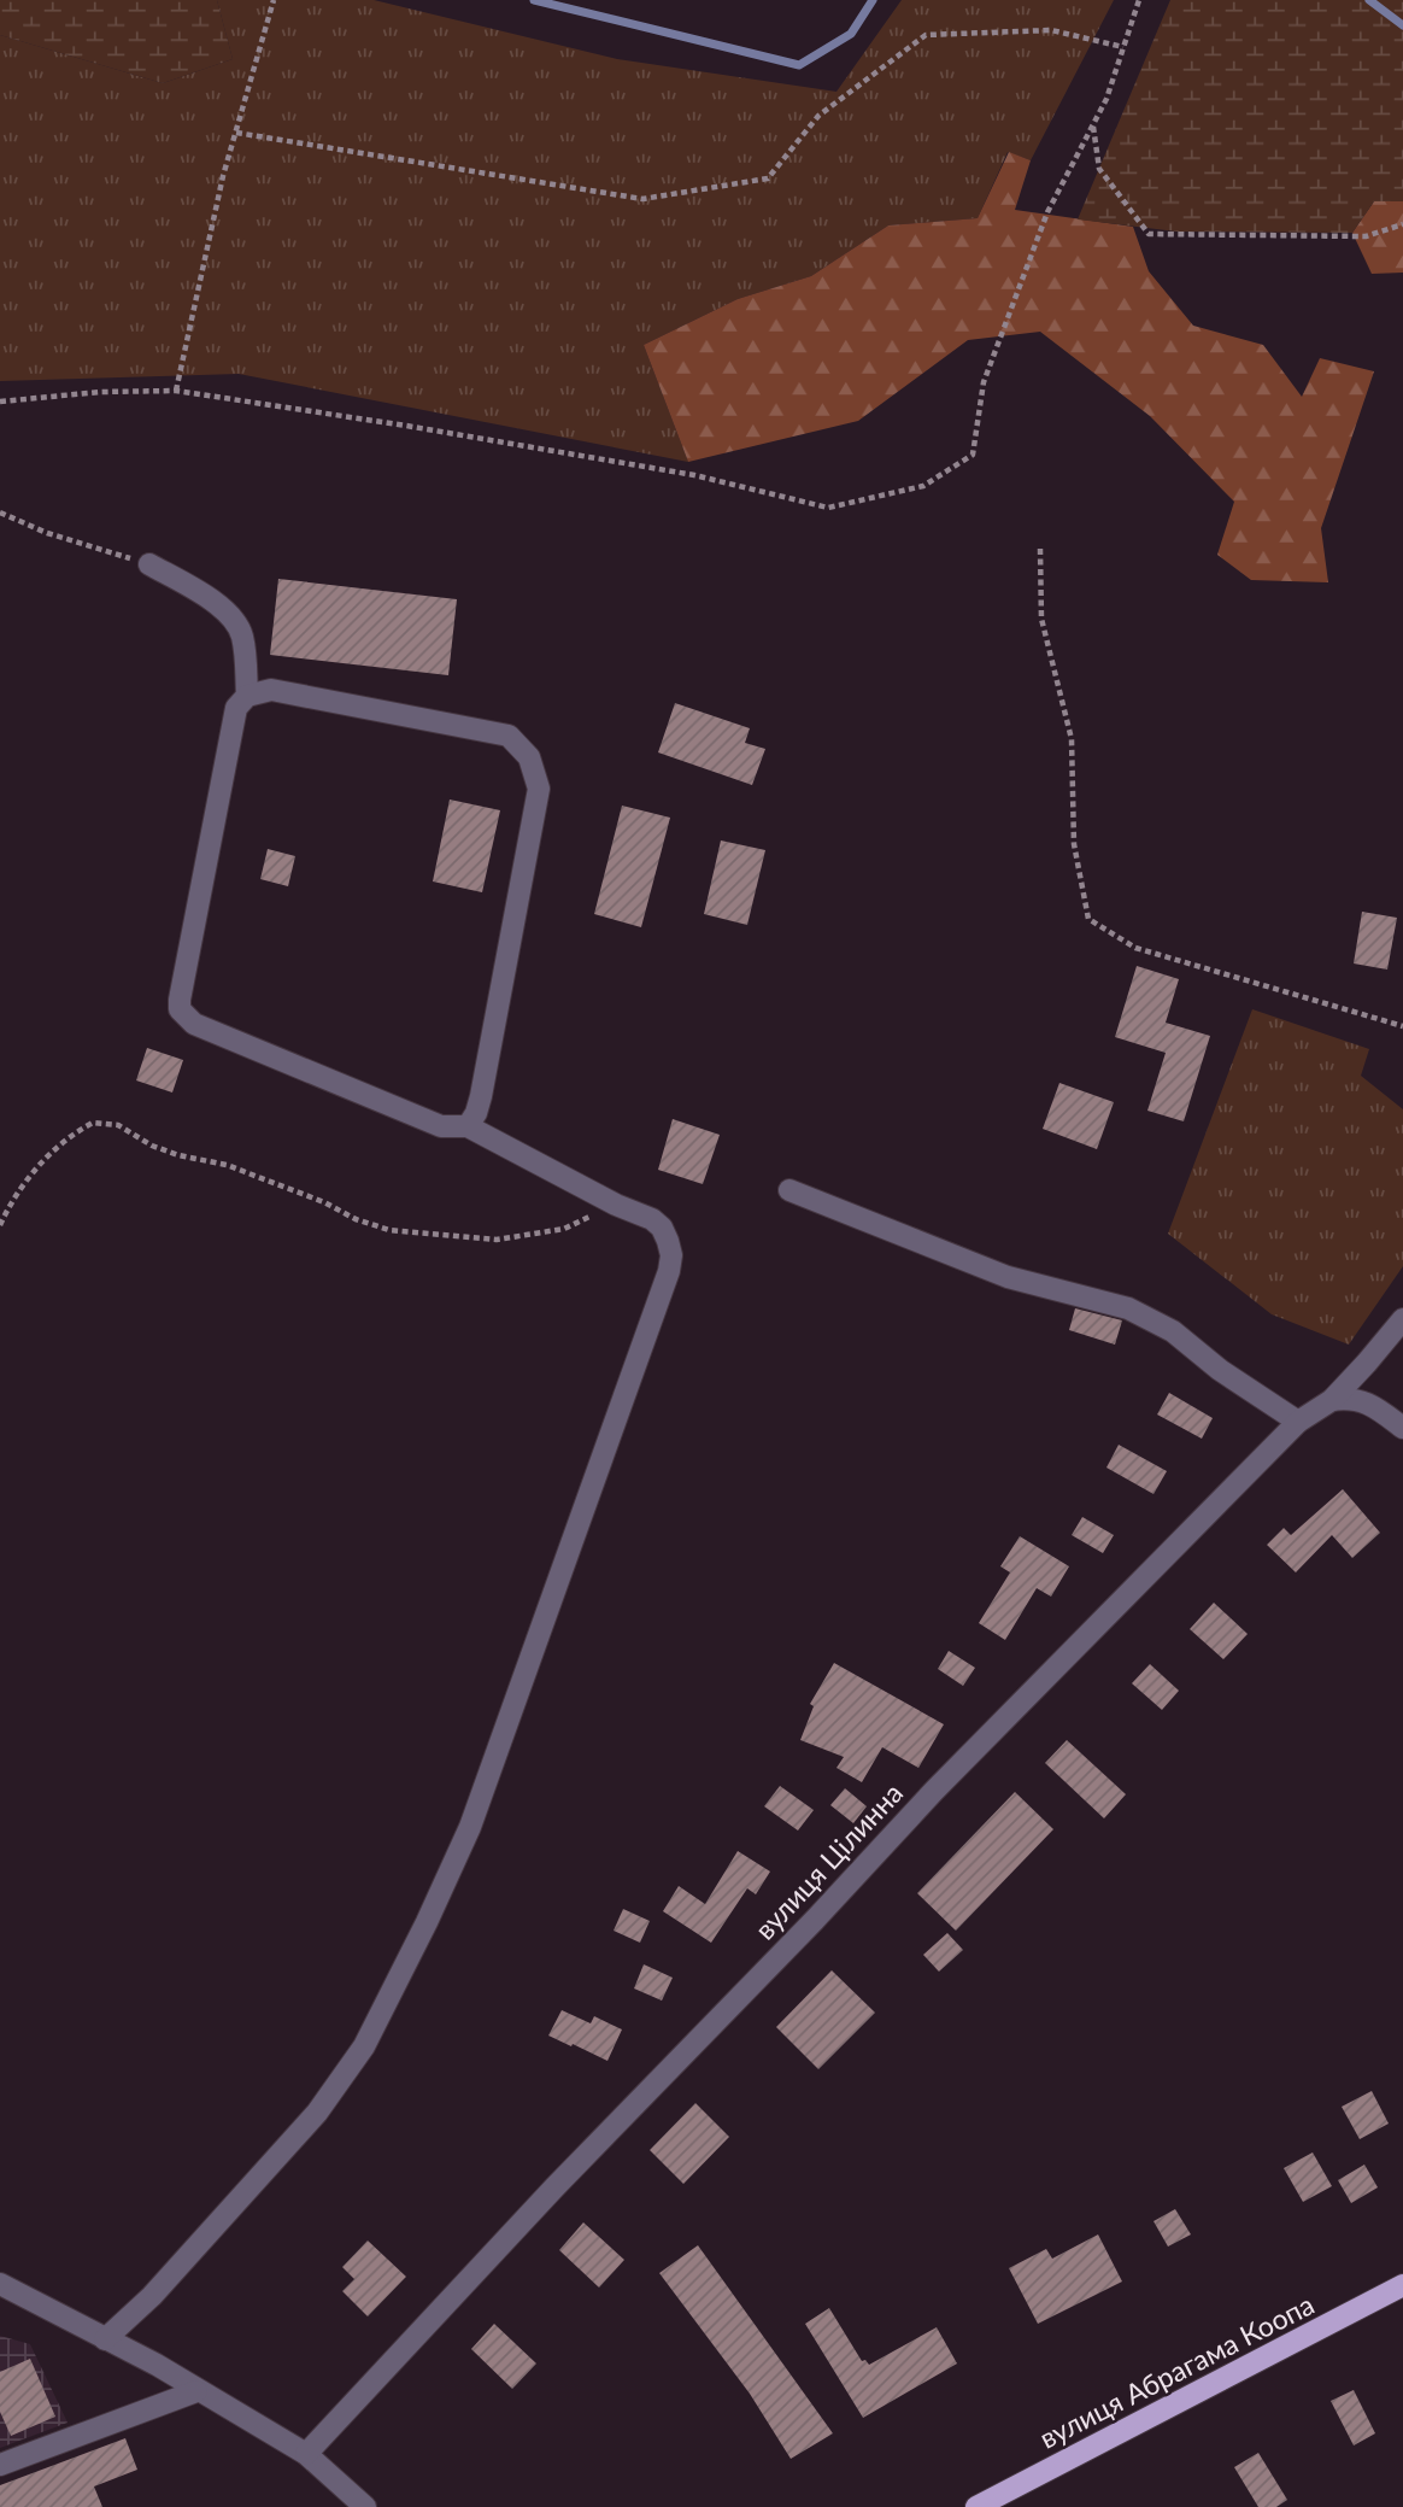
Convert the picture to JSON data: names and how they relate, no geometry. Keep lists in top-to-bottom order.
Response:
{
  "streets": {
    "main road": ["вулиця Абрагама Коопа"],
    "street": ["вулиця Цілинна"]
  }
}
